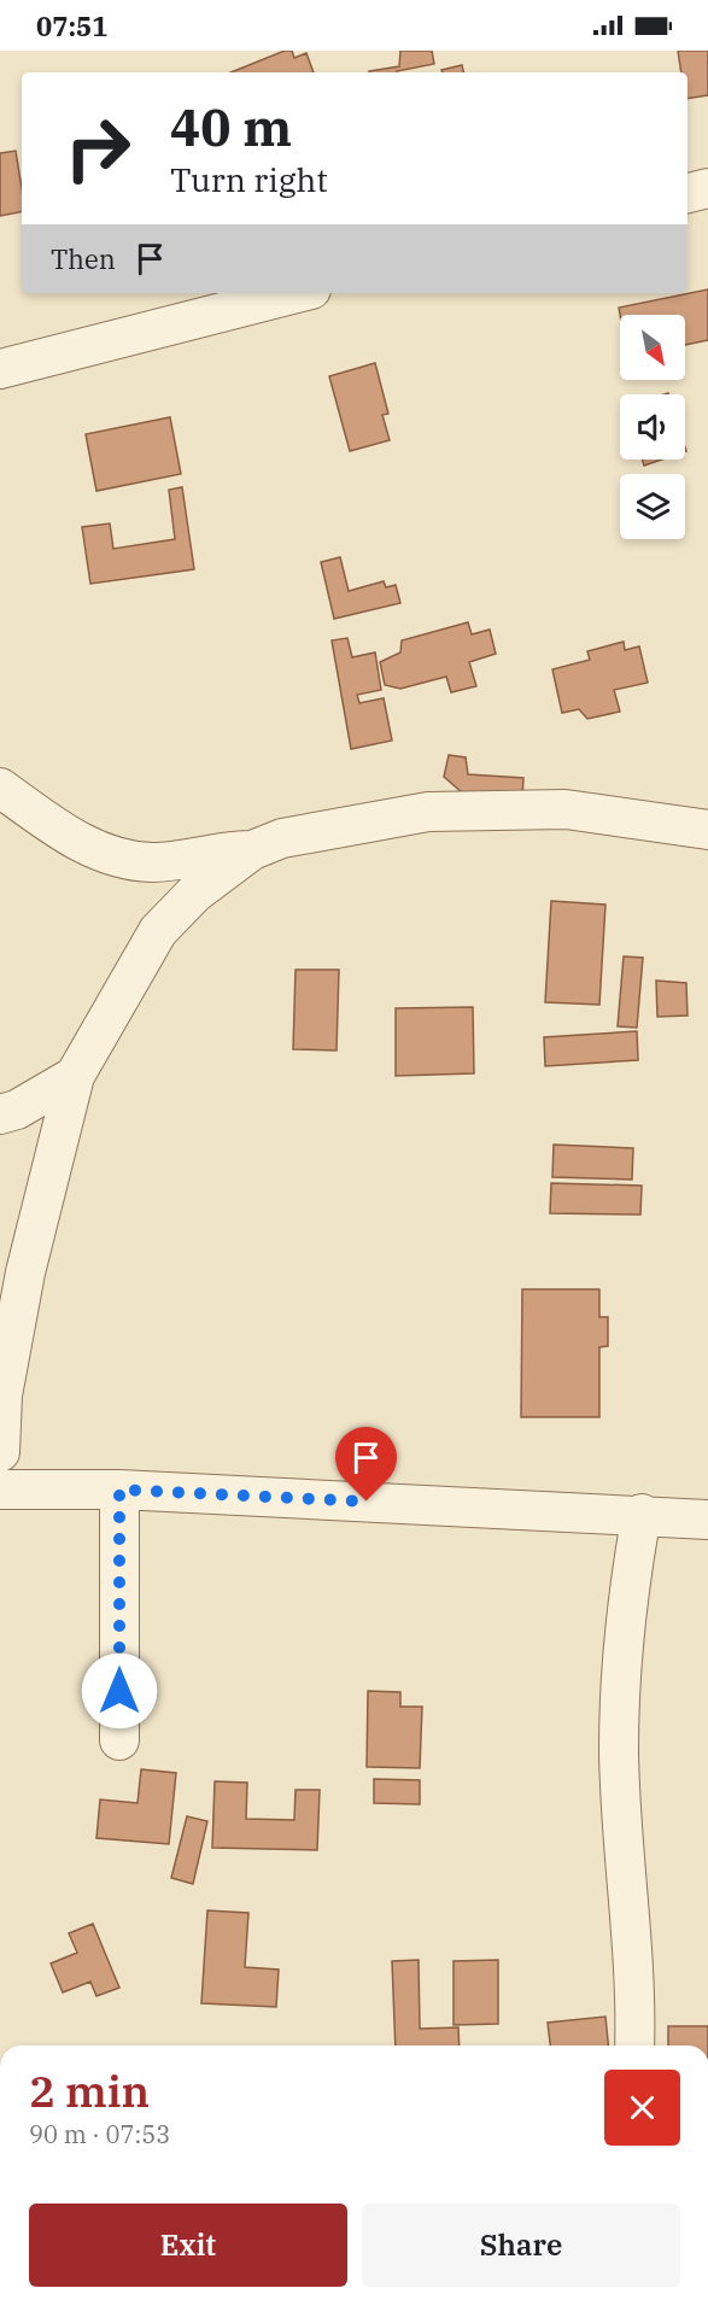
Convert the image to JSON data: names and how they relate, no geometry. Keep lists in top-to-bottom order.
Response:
{
  "north": "bottom right",
  "page": {
    "status": "07:51",
    "turn": ["40 m", "Turn right"],
    "then": "Then",
    "heading": ["2 min", "90 m · 07:53"],
    "buttons": ["Exit", "Share"]
  }
}
